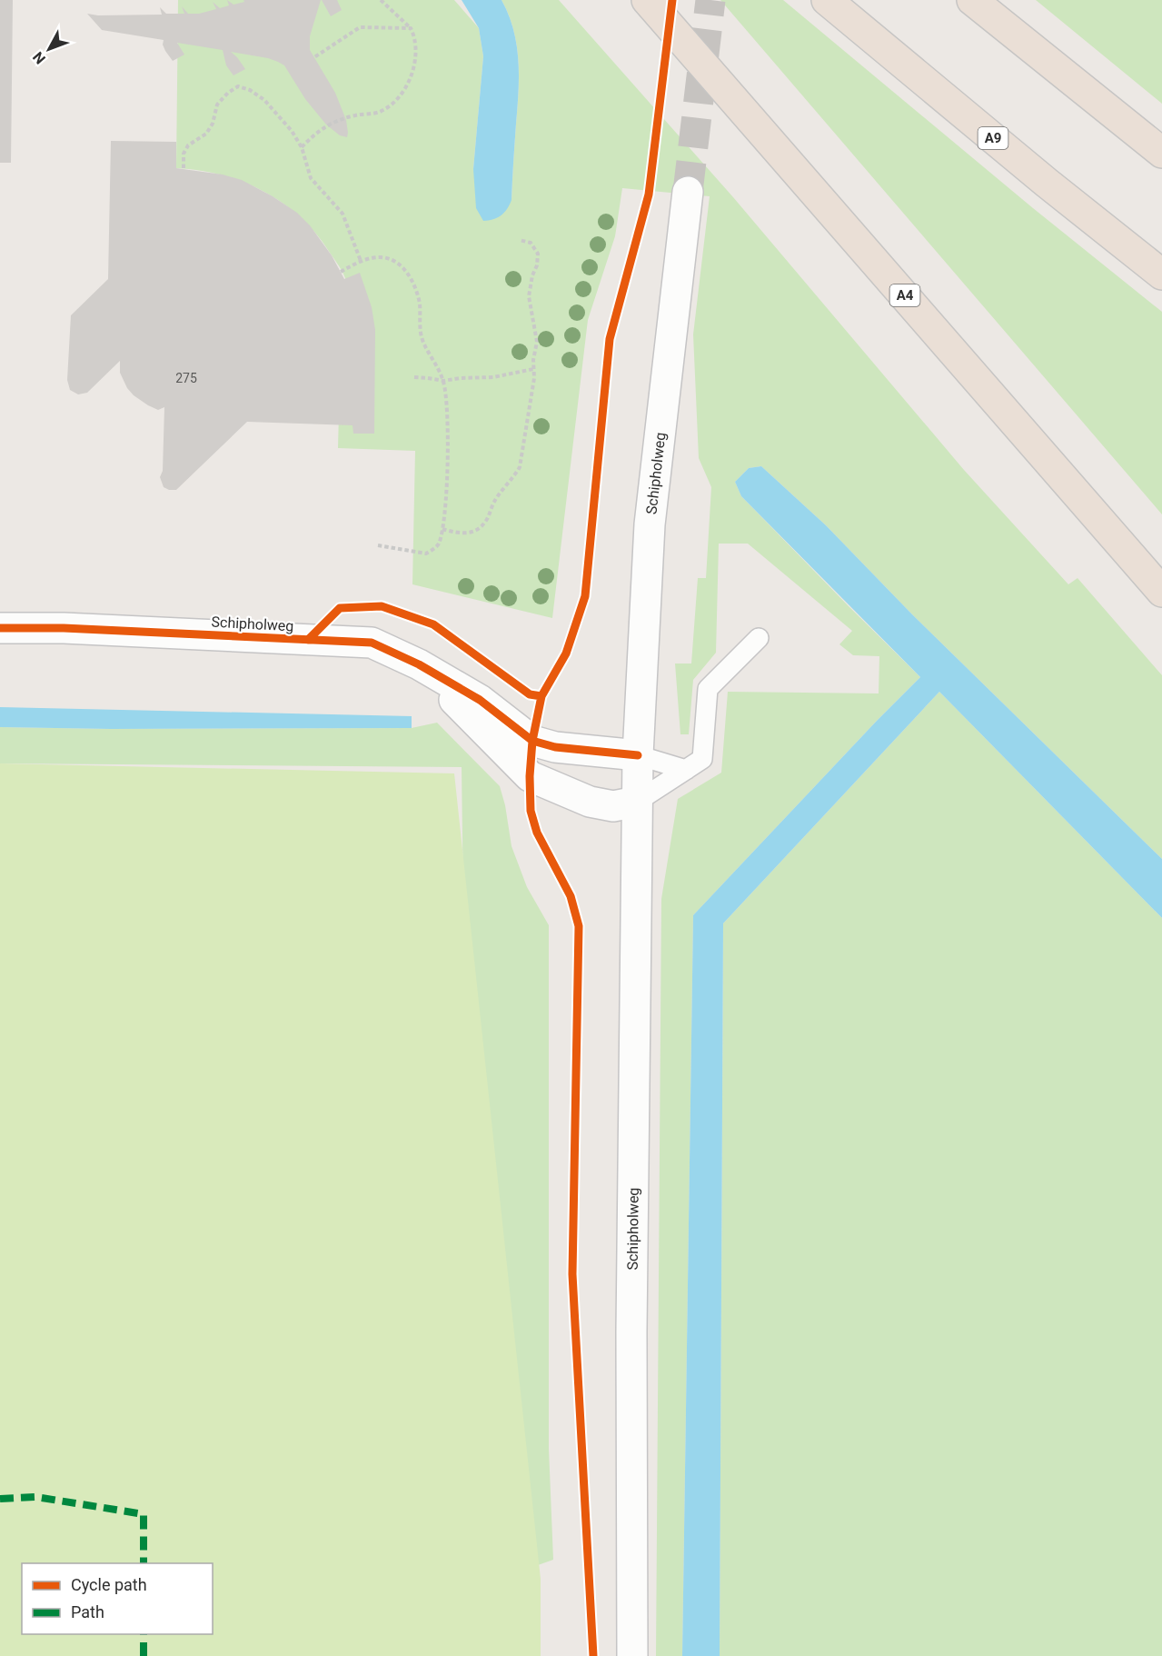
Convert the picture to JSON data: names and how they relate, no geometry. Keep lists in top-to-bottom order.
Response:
{
  "streets": {
    "highway": ["A9", "A4"],
    "main road": ["Schipholweg"]
  },
  "house_numbers": ["275"],
  "legend": ["Cycle path", "Path"],
  "north": "bottom left"
}
